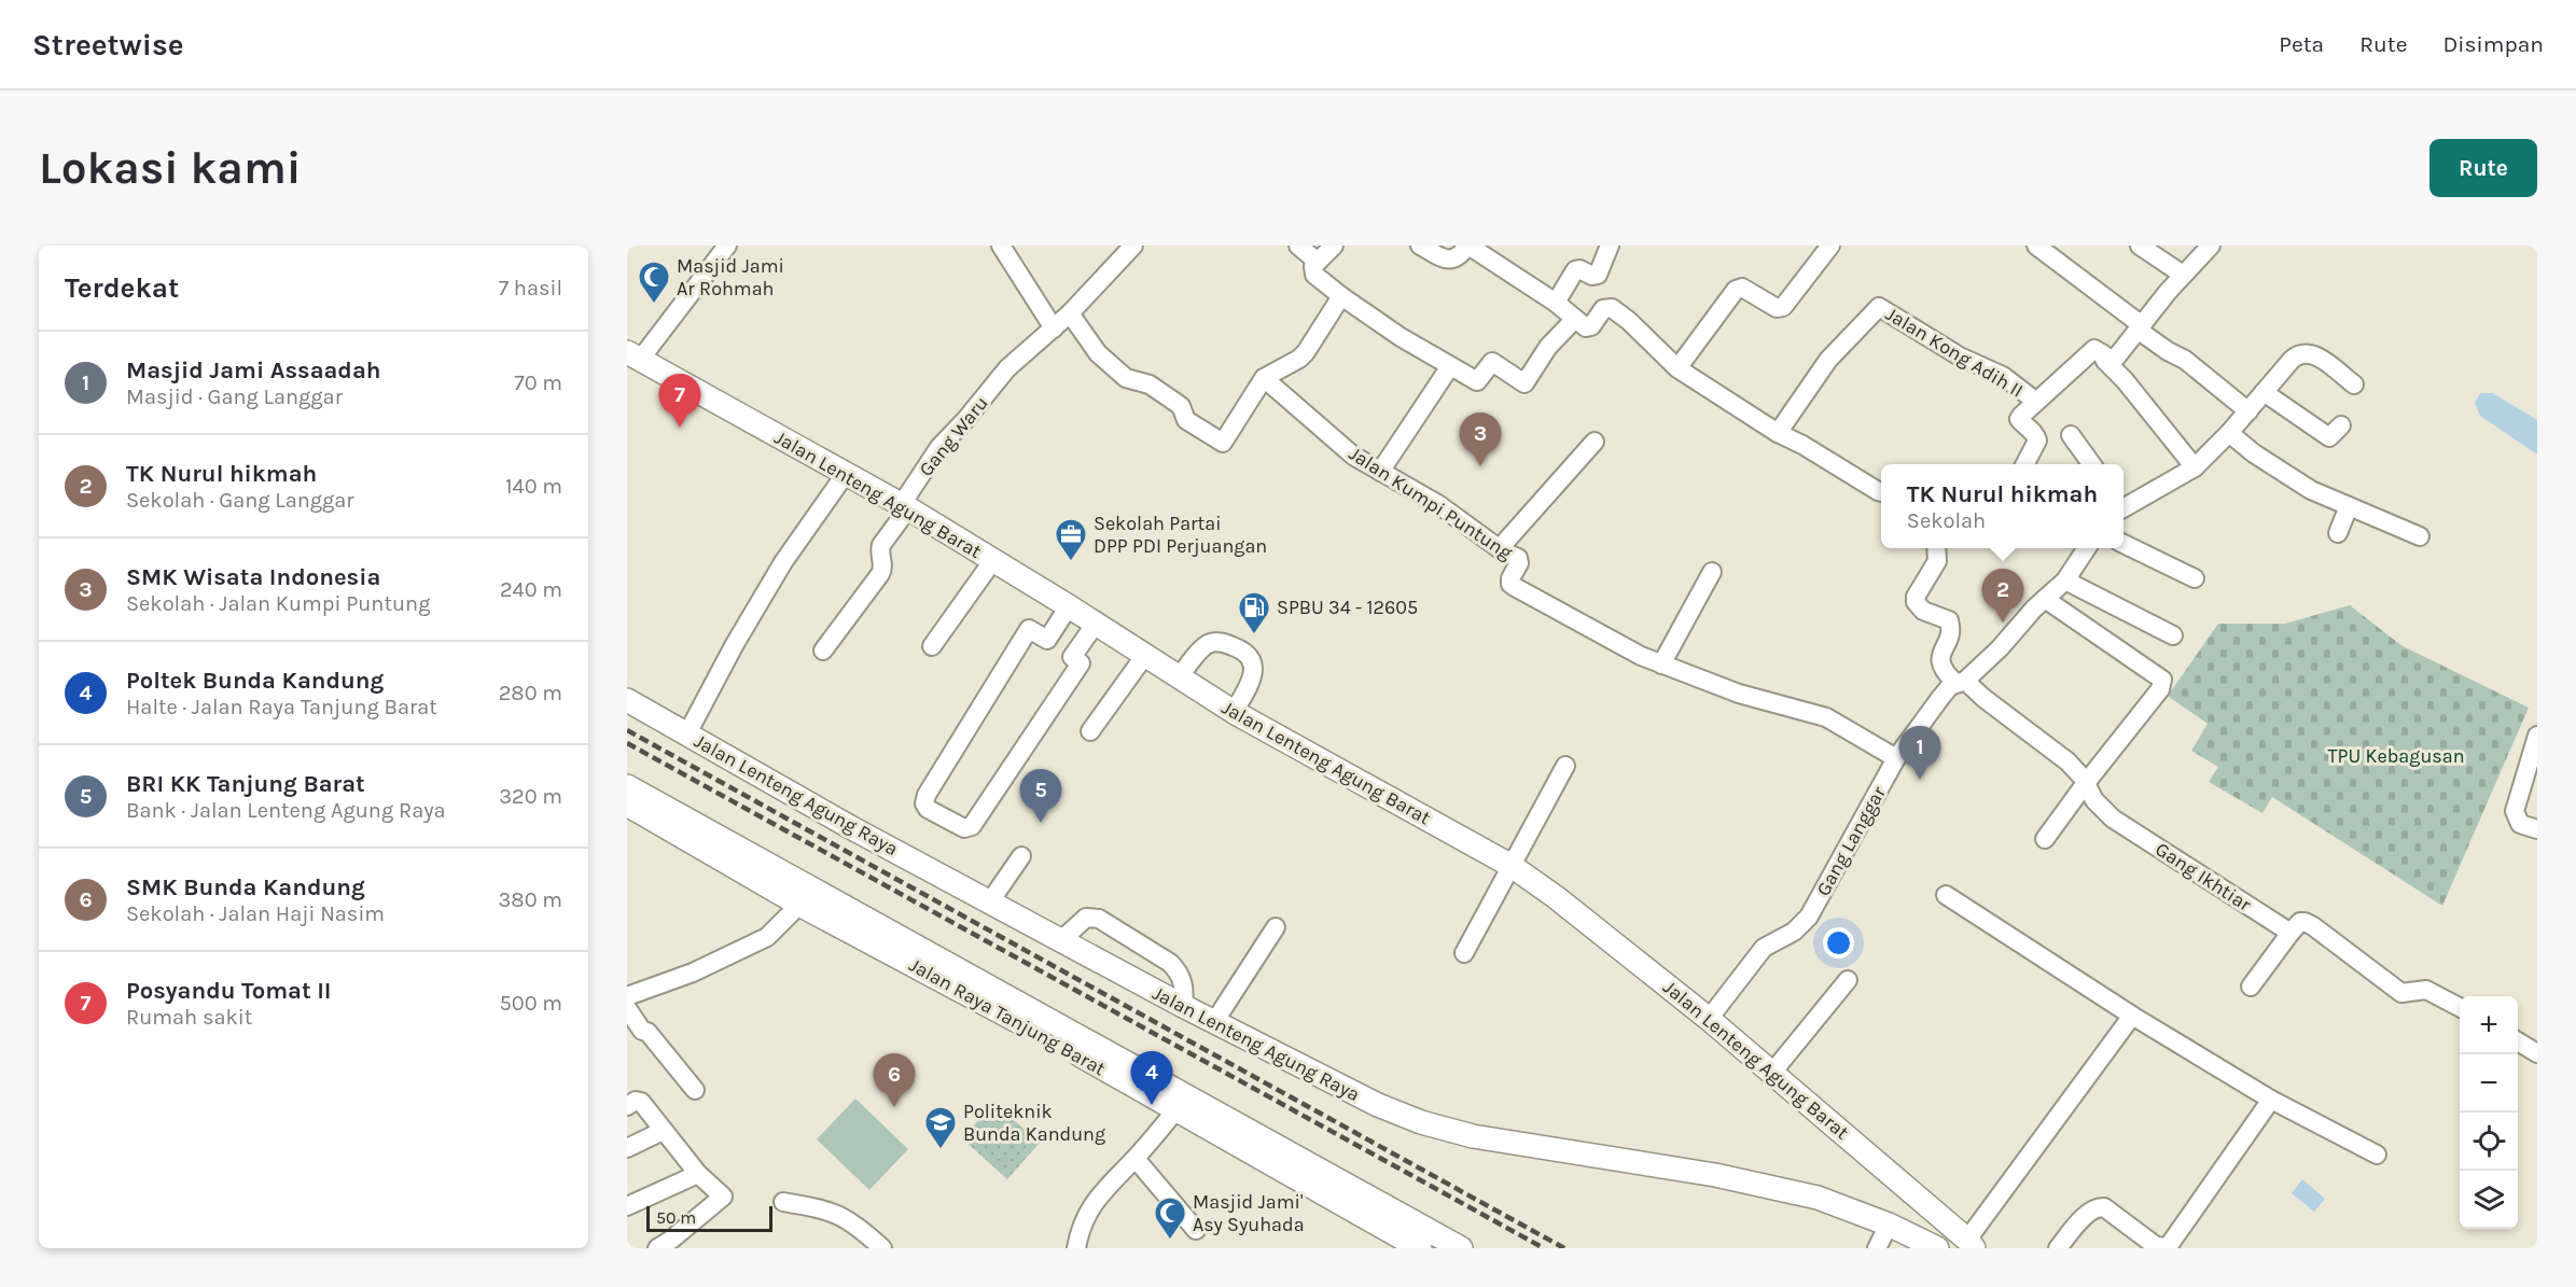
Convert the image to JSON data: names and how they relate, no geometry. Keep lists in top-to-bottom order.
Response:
{
  "streets": {
    "main road": ["Jalan Lenteng Agung Barat", "Jalan Lenteng Agung Raya", "Jalan Raya Tanjung Barat"],
    "street": [
      "Jalan Kong Adih II",
      "Gang Waru",
      "Jalan Kumpi Puntung",
      "Gang Langgar",
      "Gang Ikhtiar"
    ]
  },
  "crossings": [
    ["Gang Waru", "Jalan Lenteng Agung Barat"],
    ["Jalan Lenteng Agung Barat", "Gang Langgar"],
    ["Jalan Kumpi Puntung", "Gang Langgar"],
    ["Gang Langgar", "Gang Ikhtiar"]
  ],
  "parks": ["TPU Kebagusan"],
  "places": {
    "mosque": ["Masjid Jami Ar Rohmah", "Masjid Jami' Asy Syuhada"],
    "office": ["Sekolah Partai DPP PDI Perjuangan"],
    "fuel station": ["SPBU 34 - 12605"],
    "school or university": ["Politeknik Bunda Kandung"]
  },
  "scale_bar": "50 m",
  "page": {
    "header": "Streetwise",
    "nav": ["Peta", "Rute", "Disimpan"],
    "buttons": "Rute",
    "title": "Lokasi kami",
    "heading": ["Terdekat", "7 hasil"],
    "list": [
      {
        "mark": "1",
        "name": "Masjid Jami Assaadah",
        "note": "Masjid · Gang Langgar",
        "value": "70 m"
      },
      {
        "mark": "2",
        "name": "TK Nurul hikmah",
        "note": "Sekolah · Gang Langgar",
        "value": "140 m"
      },
      {
        "mark": "3",
        "name": "SMK Wisata Indonesia",
        "note": "Sekolah · Jalan Kumpi Puntung",
        "value": "240 m"
      },
      {
        "mark": "4",
        "name": "Poltek Bunda Kandung",
        "note": "Halte · Jalan Raya Tanjung Barat",
        "value": "280 m"
      },
      {
        "mark": "5",
        "name": "BRI KK Tanjung Barat",
        "note": "Bank · Jalan Lenteng Agung Raya",
        "value": "320 m"
      },
      {
        "mark": "6",
        "name": "SMK Bunda Kandung",
        "note": "Sekolah · Jalan Haji Nasim",
        "value": "380 m"
      },
      {
        "mark": "7",
        "name": "Posyandu Tomat II",
        "note": "Rumah sakit",
        "value": "500 m"
      }
    ],
    "pins": [
      "7",
      "3",
      "2",
      "1",
      "5",
      "4",
      "6"
    ],
    "popup": ["TK Nurul hikmah", "Sekolah"],
    "map_buttons": ["+", "−"],
    "scale": "50 m"
  }
}
